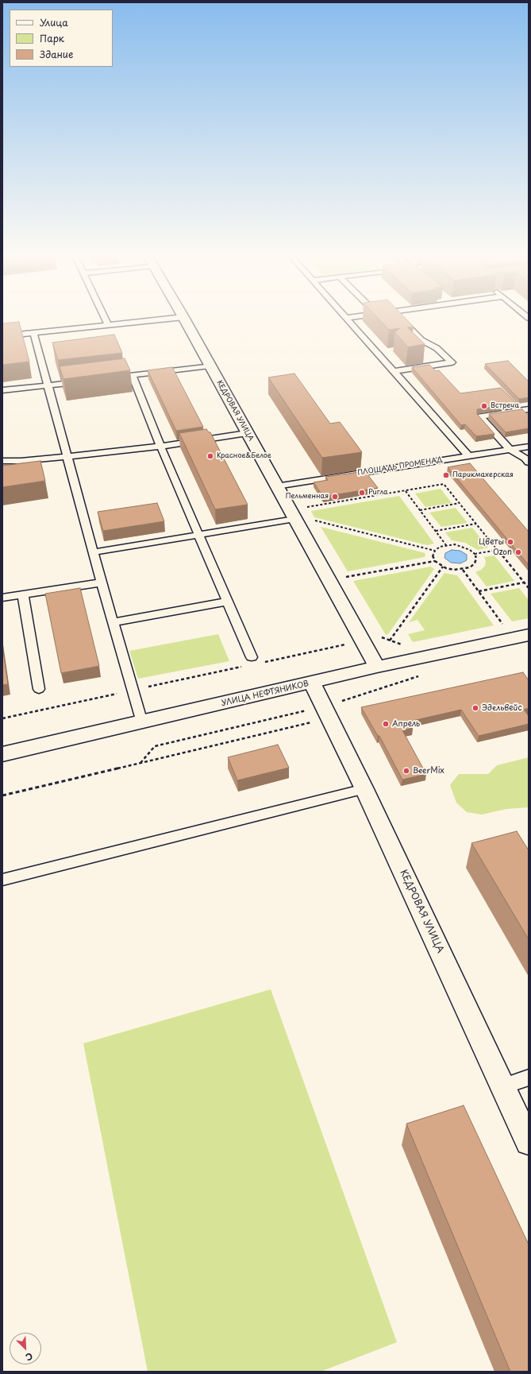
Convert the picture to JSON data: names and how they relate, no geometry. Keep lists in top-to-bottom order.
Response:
{
  "streets": {
    "street": ["КЕДРОВАЯ УЛИЦА", "УЛИЦА НЕФТЯНИКОВ"],
    "lane": ["ПЛОЩАДЬ ПРОМЕНАД"]
  },
  "crossings": [
    ["КЕДРОВАЯ УЛИЦА", "ПЛОЩАДЬ ПРОМЕНАД"],
    ["КЕДРОВАЯ УЛИЦА", "УЛИЦА НЕФТЯНИКОВ"]
  ],
  "places": [
    "Встреча",
    "Красное&Белое",
    "Парикмахерская",
    "Ригла",
    "Пельменная",
    "Цветы",
    "Ozon",
    "Эдельвейс",
    "Апрель",
    "BeerMix"
  ],
  "legend": ["Улица", "Парк", "Здание"],
  "north": "bottom right"
}
